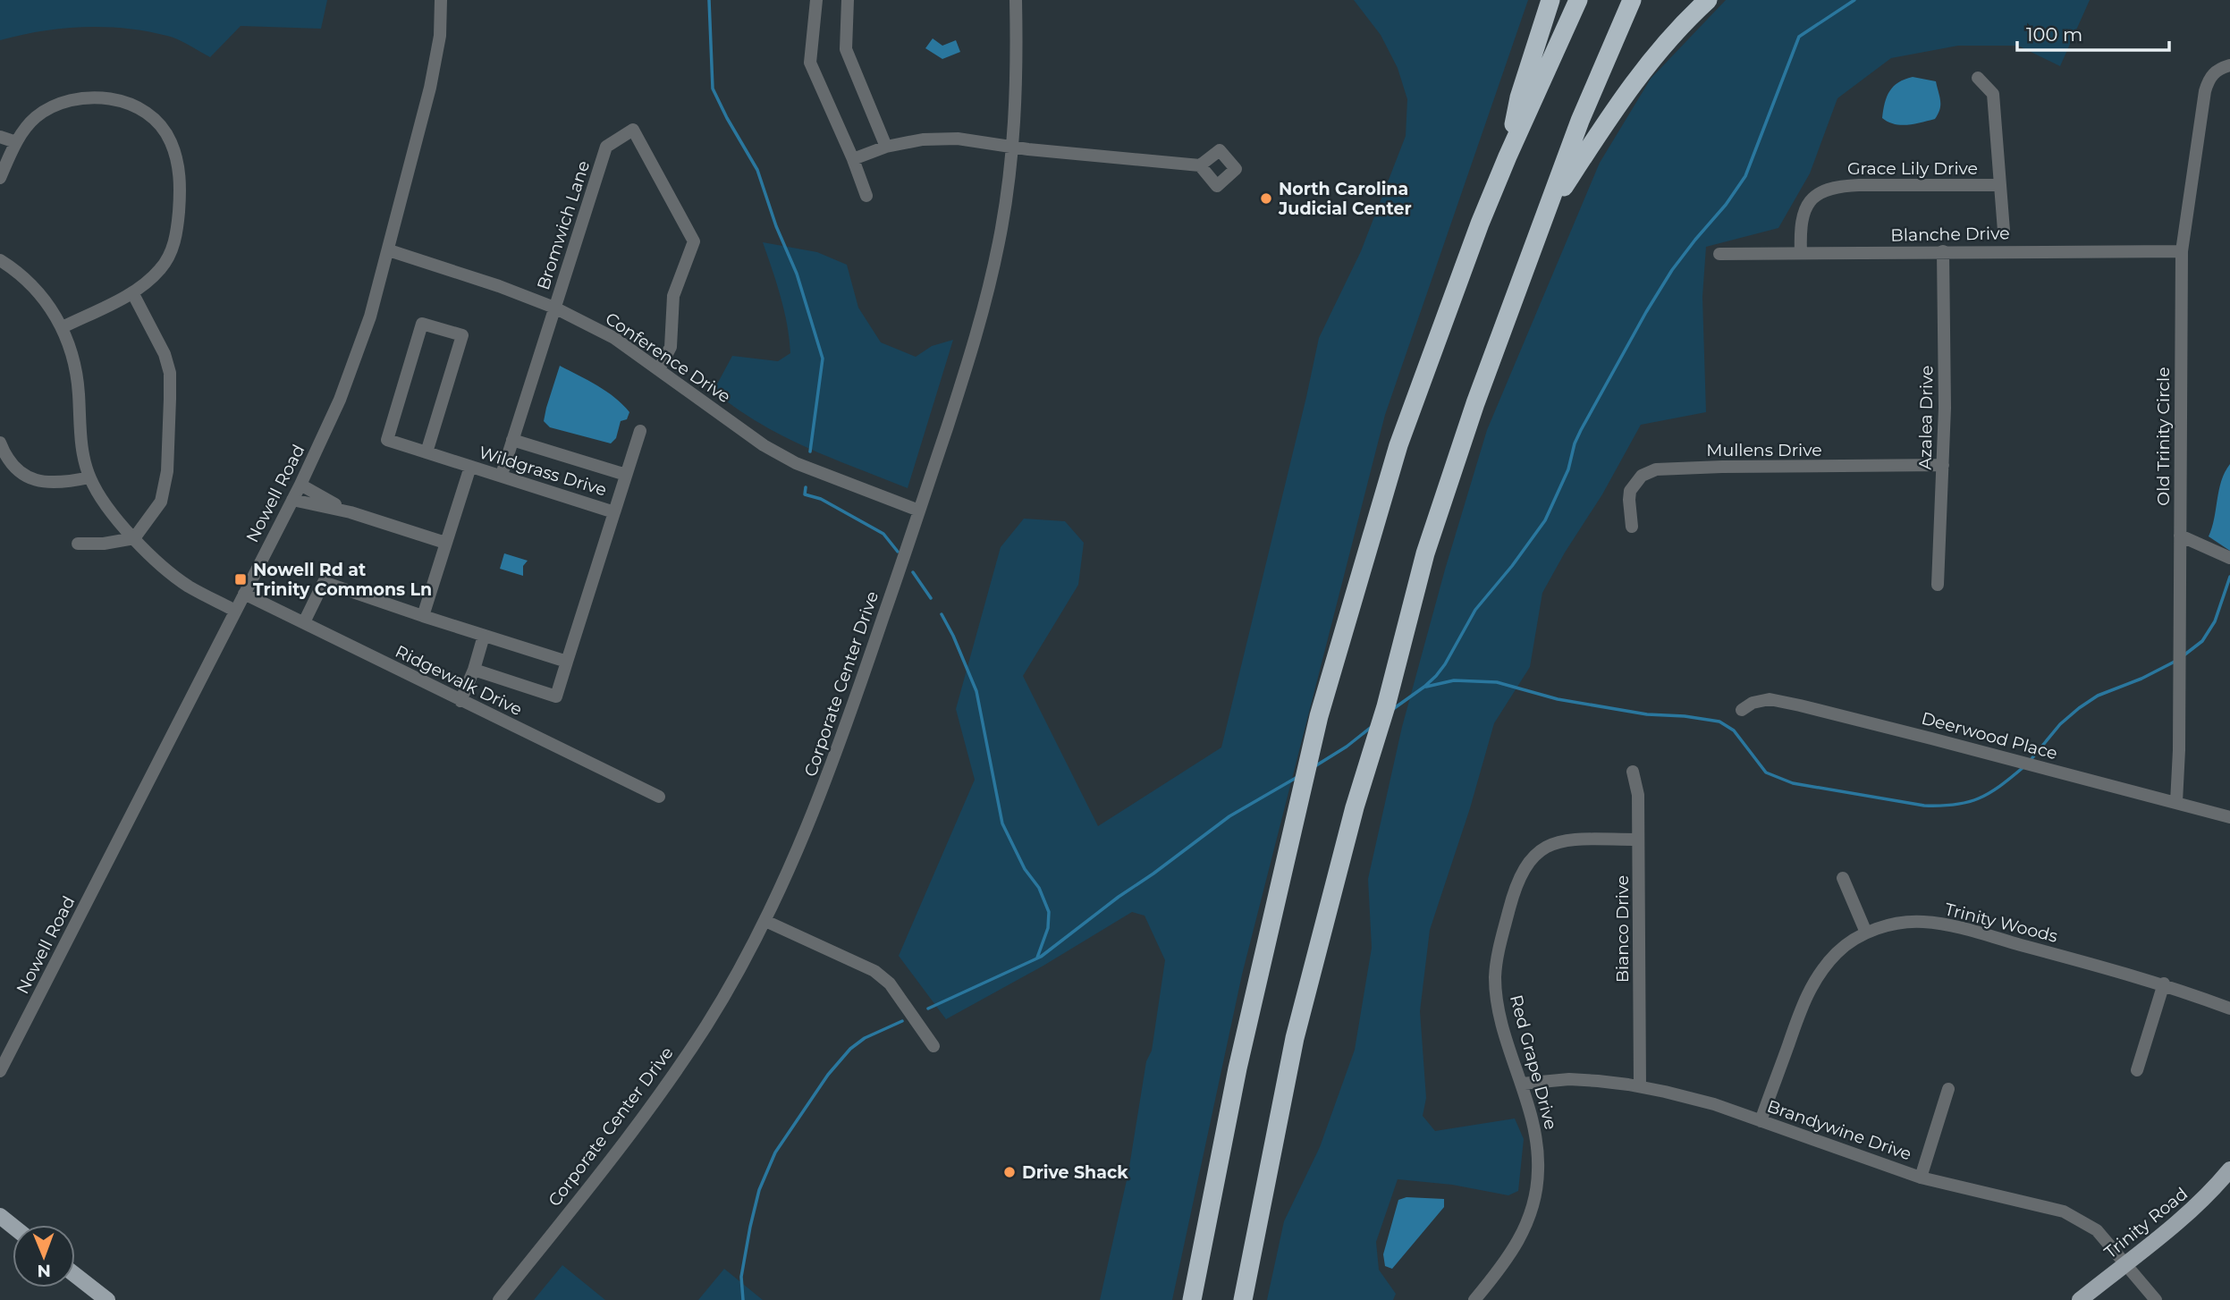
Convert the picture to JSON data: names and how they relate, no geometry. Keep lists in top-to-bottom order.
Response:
{
  "streets": {
    "main road": ["Trinity Road"],
    "street": [
      "Grace Lily Drive",
      "Bromwich Lane",
      "Blanche Drive",
      "Conference Drive",
      "Azalea Drive",
      "Old Trinity Circle",
      "Mullens Drive",
      "Wildgrass Drive",
      "Nowell Road",
      "Ridgewalk Drive",
      "Corporate Center Drive",
      "Deerwood Place",
      "Trinity Woods",
      "Bianco Drive",
      "Red Grape Drive",
      "Brandywine Drive"
    ]
  },
  "crossings": [
    ["Grace Lily Drive", "Blanche Drive"],
    ["Bromwich Lane", "Conference Drive"],
    ["Blanche Drive", "Azalea Drive"],
    ["Blanche Drive", "Old Trinity Circle"],
    ["Conference Drive", "Nowell Road"],
    ["Conference Drive", "Corporate Center Drive"],
    ["Azalea Drive", "Mullens Drive"],
    ["Old Trinity Circle", "Deerwood Place"],
    ["Nowell Road", "Ridgewalk Drive"],
    ["Trinity Woods", "Brandywine Drive"],
    ["Bianco Drive", "Red Grape Drive"],
    ["Bianco Drive", "Brandywine Drive"],
    ["Red Grape Drive", "Brandywine Drive"],
    ["Brandywine Drive", "Trinity Road"]
  ],
  "places": {
    "other": ["North Carolina Judicial Center", "Drive Shack"],
    "transit": ["Nowell Rd at Trinity Commons Ln"]
  },
  "scale_bar": "100 m",
  "north": "bottom"
}
